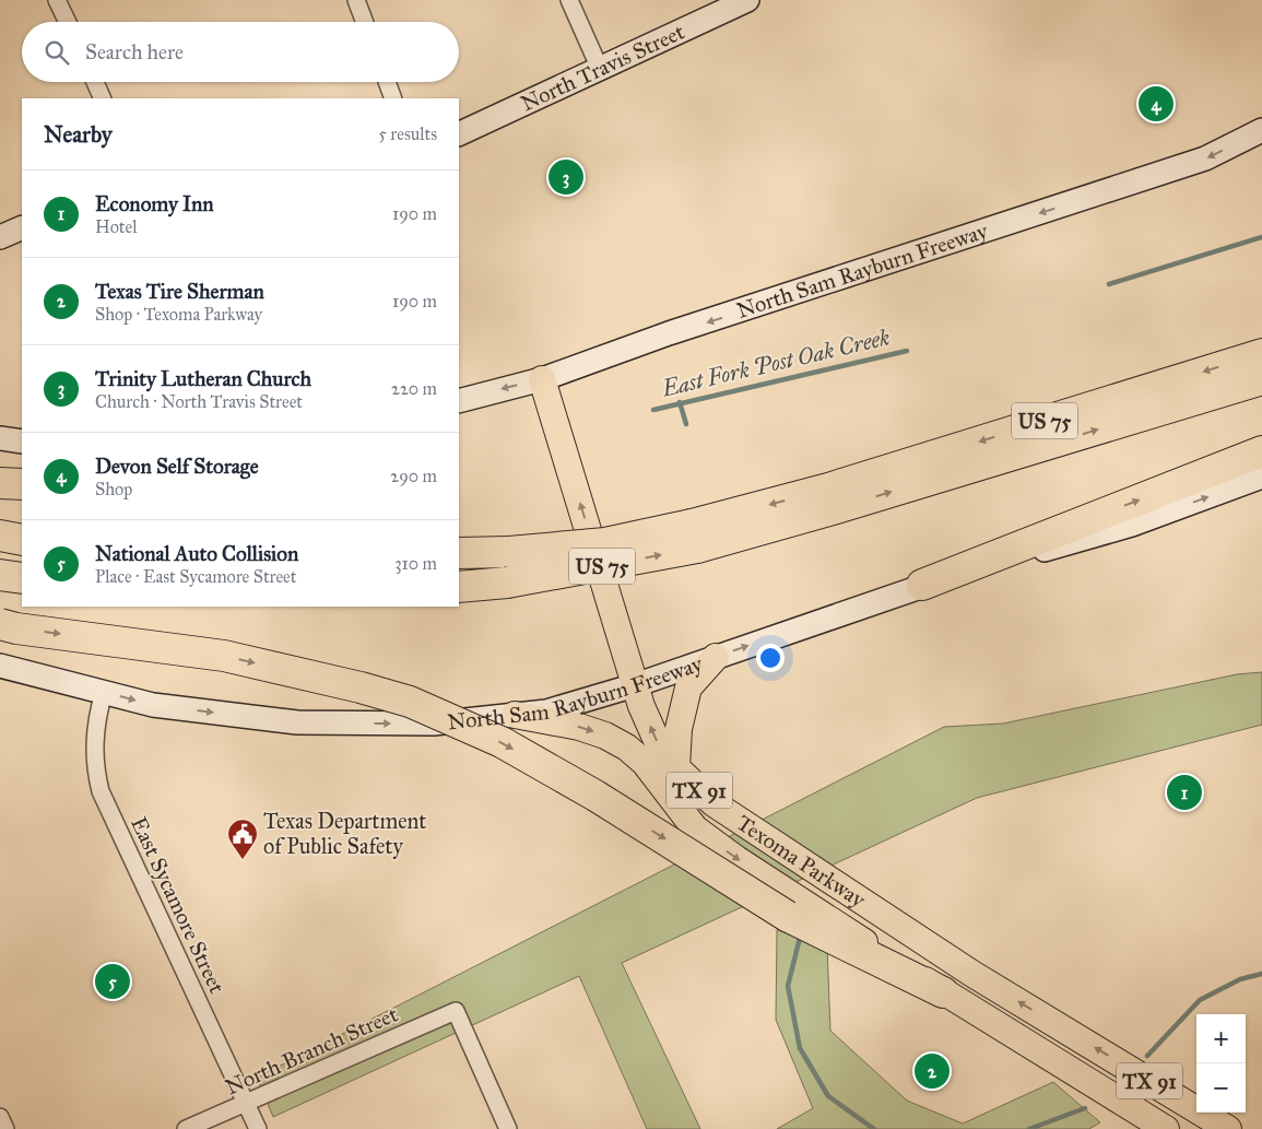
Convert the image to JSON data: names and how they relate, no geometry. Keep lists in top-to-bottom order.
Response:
{
  "streets": {
    "highway": ["US 75", "TX 91"],
    "main road": ["North Travis Street", "North Sam Rayburn Freeway", "Texoma Parkway"],
    "street": ["East Sycamore Street", "North Branch Street"]
  },
  "crossings": [
    ["North Sam Rayburn Freeway", "Texoma Parkway"],
    ["North Sam Rayburn Freeway", "East Sycamore Street"],
    ["TX 91", "Texoma Parkway"],
    ["East Sycamore Street", "North Branch Street"]
  ],
  "water": ["East Fork Post Oak Creek"],
  "places": {
    "public building": ["Texas Department of Public Safety"]
  },
  "page": {
    "search": "Search here",
    "pins": [
      "4",
      "3",
      "1",
      "5",
      "2"
    ],
    "heading": ["Nearby", "5 results"],
    "list": [
      {
        "mark": "1",
        "name": "Economy Inn",
        "note": "Hotel",
        "value": "190 m"
      },
      {
        "mark": "2",
        "name": "Texas Tire Sherman",
        "note": "Shop · Texoma Parkway",
        "value": "190 m"
      },
      {
        "mark": "3",
        "name": "Trinity Lutheran Church",
        "note": "Church · North Travis Street",
        "value": "220 m"
      },
      {
        "mark": "4",
        "name": "Devon Self Storage",
        "note": "Shop",
        "value": "290 m"
      },
      {
        "mark": "5",
        "name": "National Auto Collision",
        "note": "Place · East Sycamore Street",
        "value": "310 m"
      }
    ],
    "map_buttons": ["+", "−"]
  }
}
